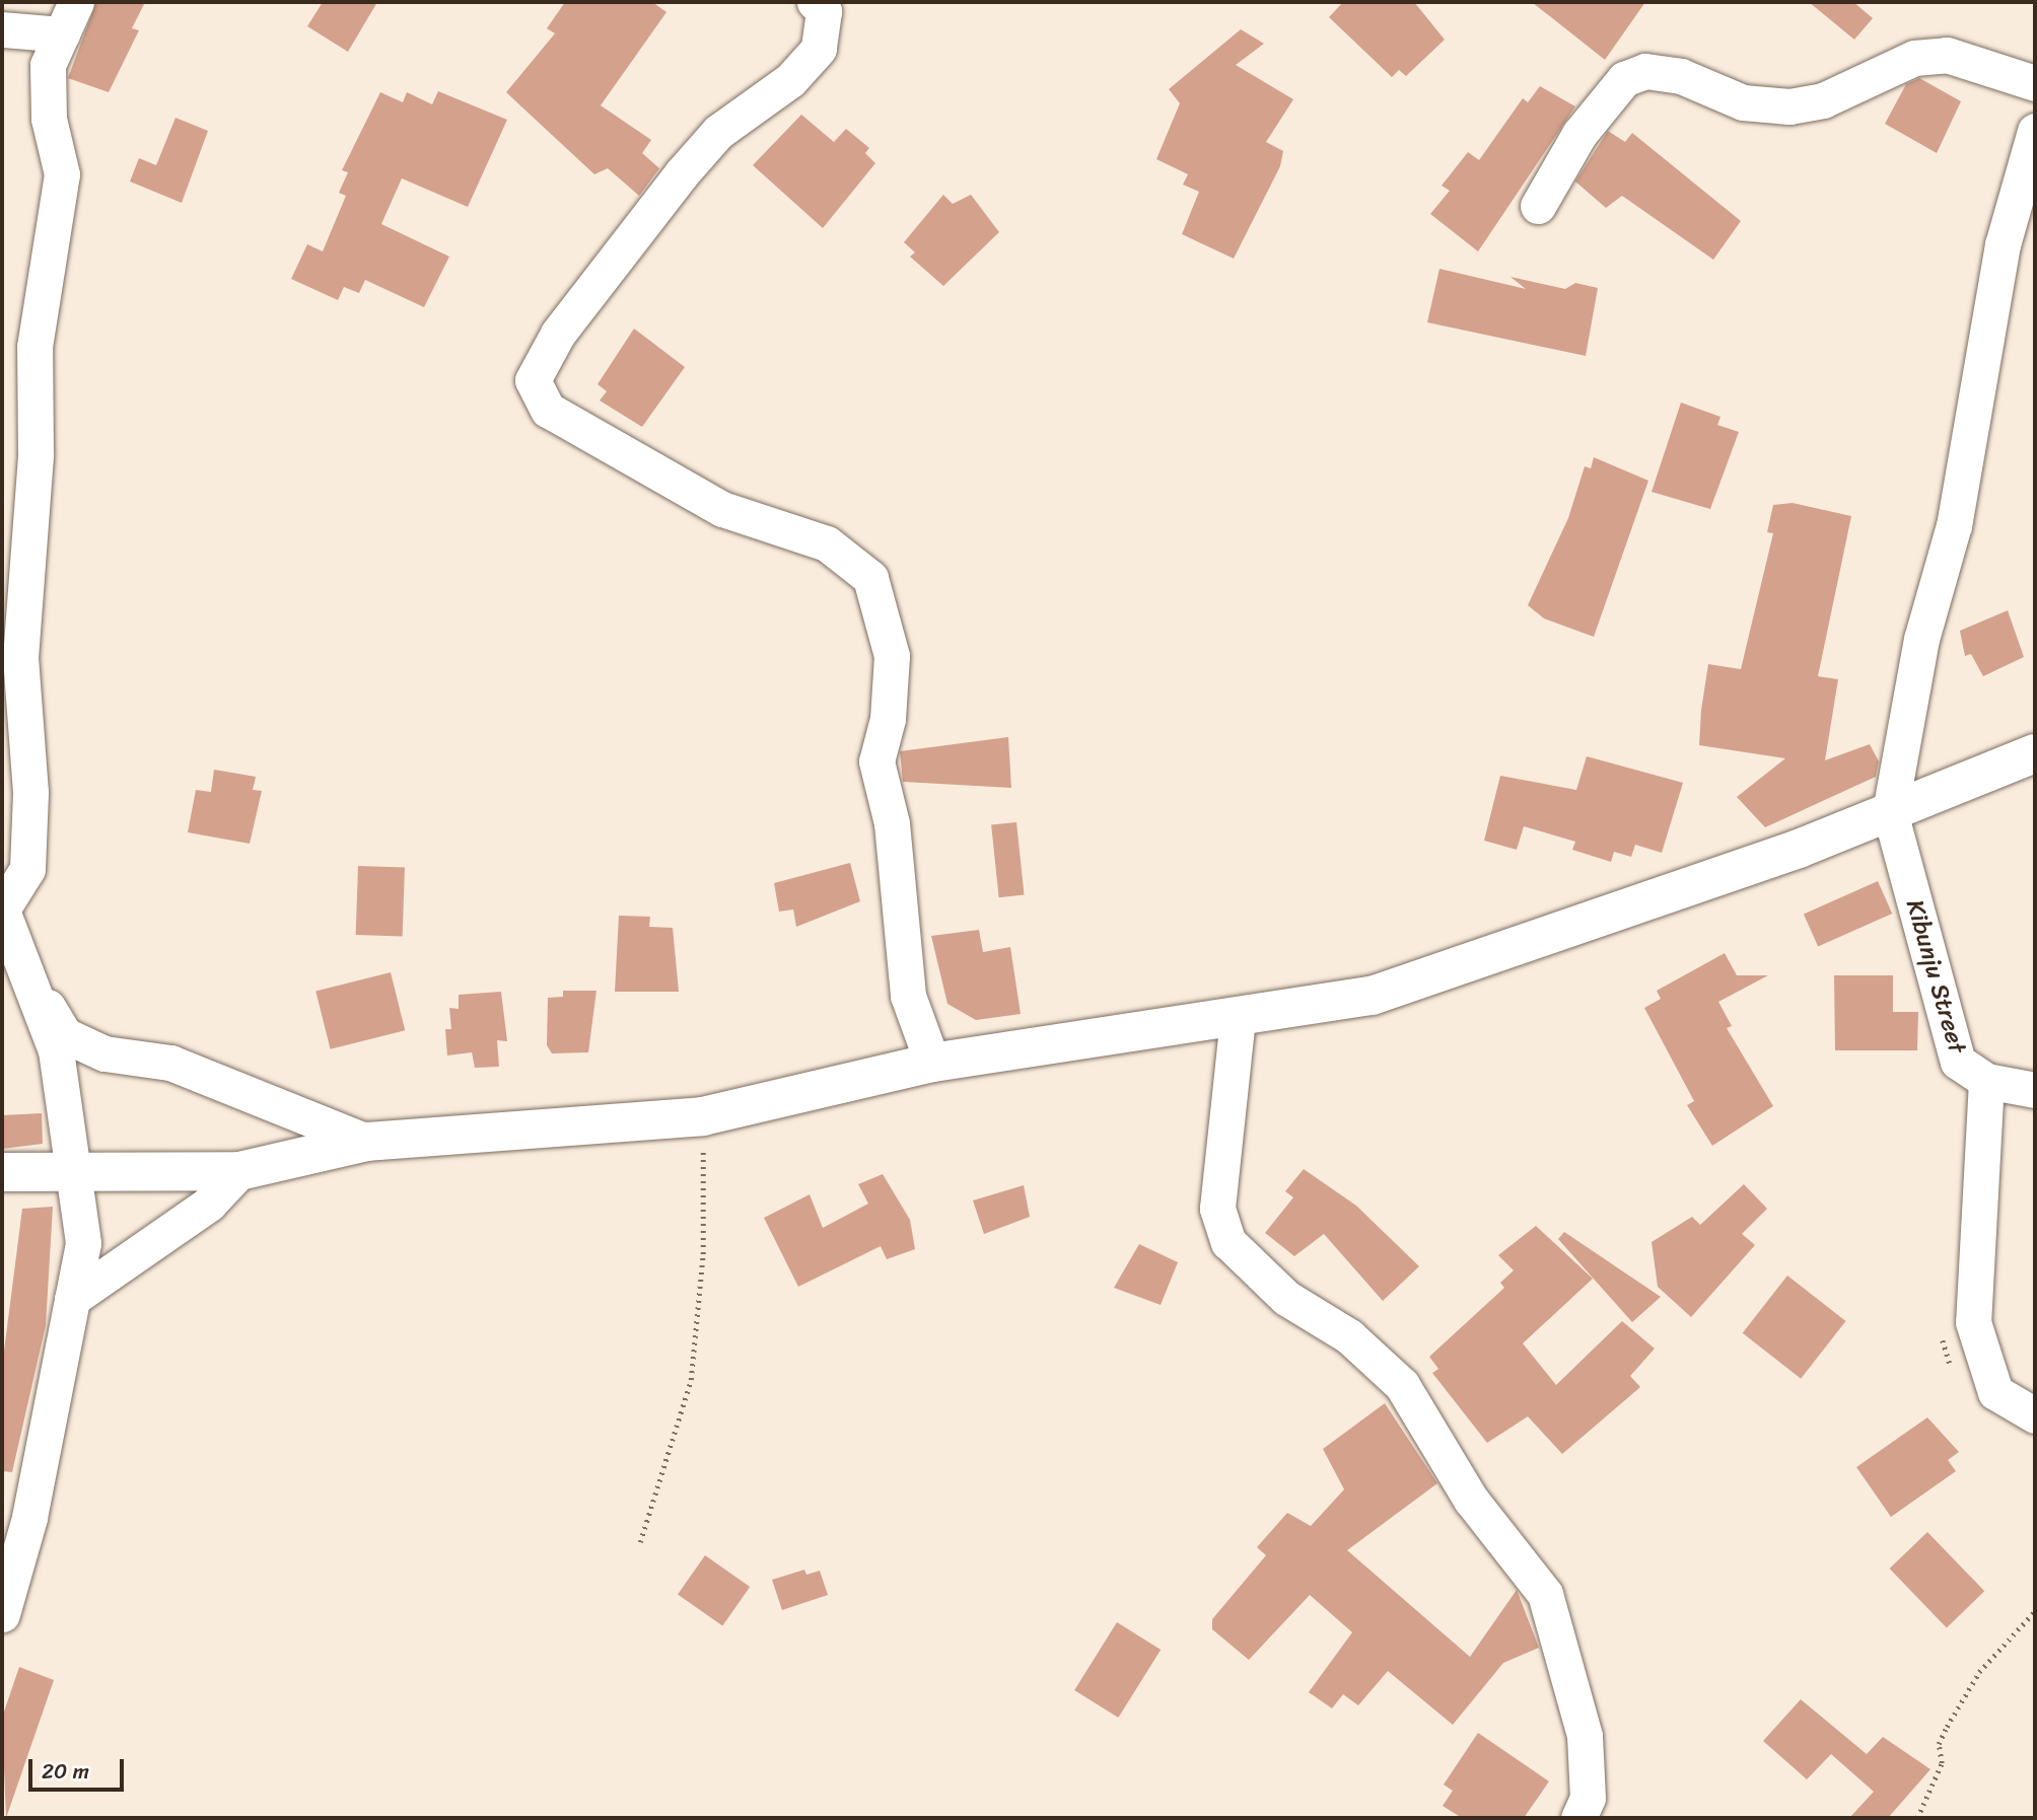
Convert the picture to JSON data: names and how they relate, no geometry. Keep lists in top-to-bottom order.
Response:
{
  "streets": {
    "street": ["Kibunju Street"]
  },
  "scale_bar": "20 m"
}
